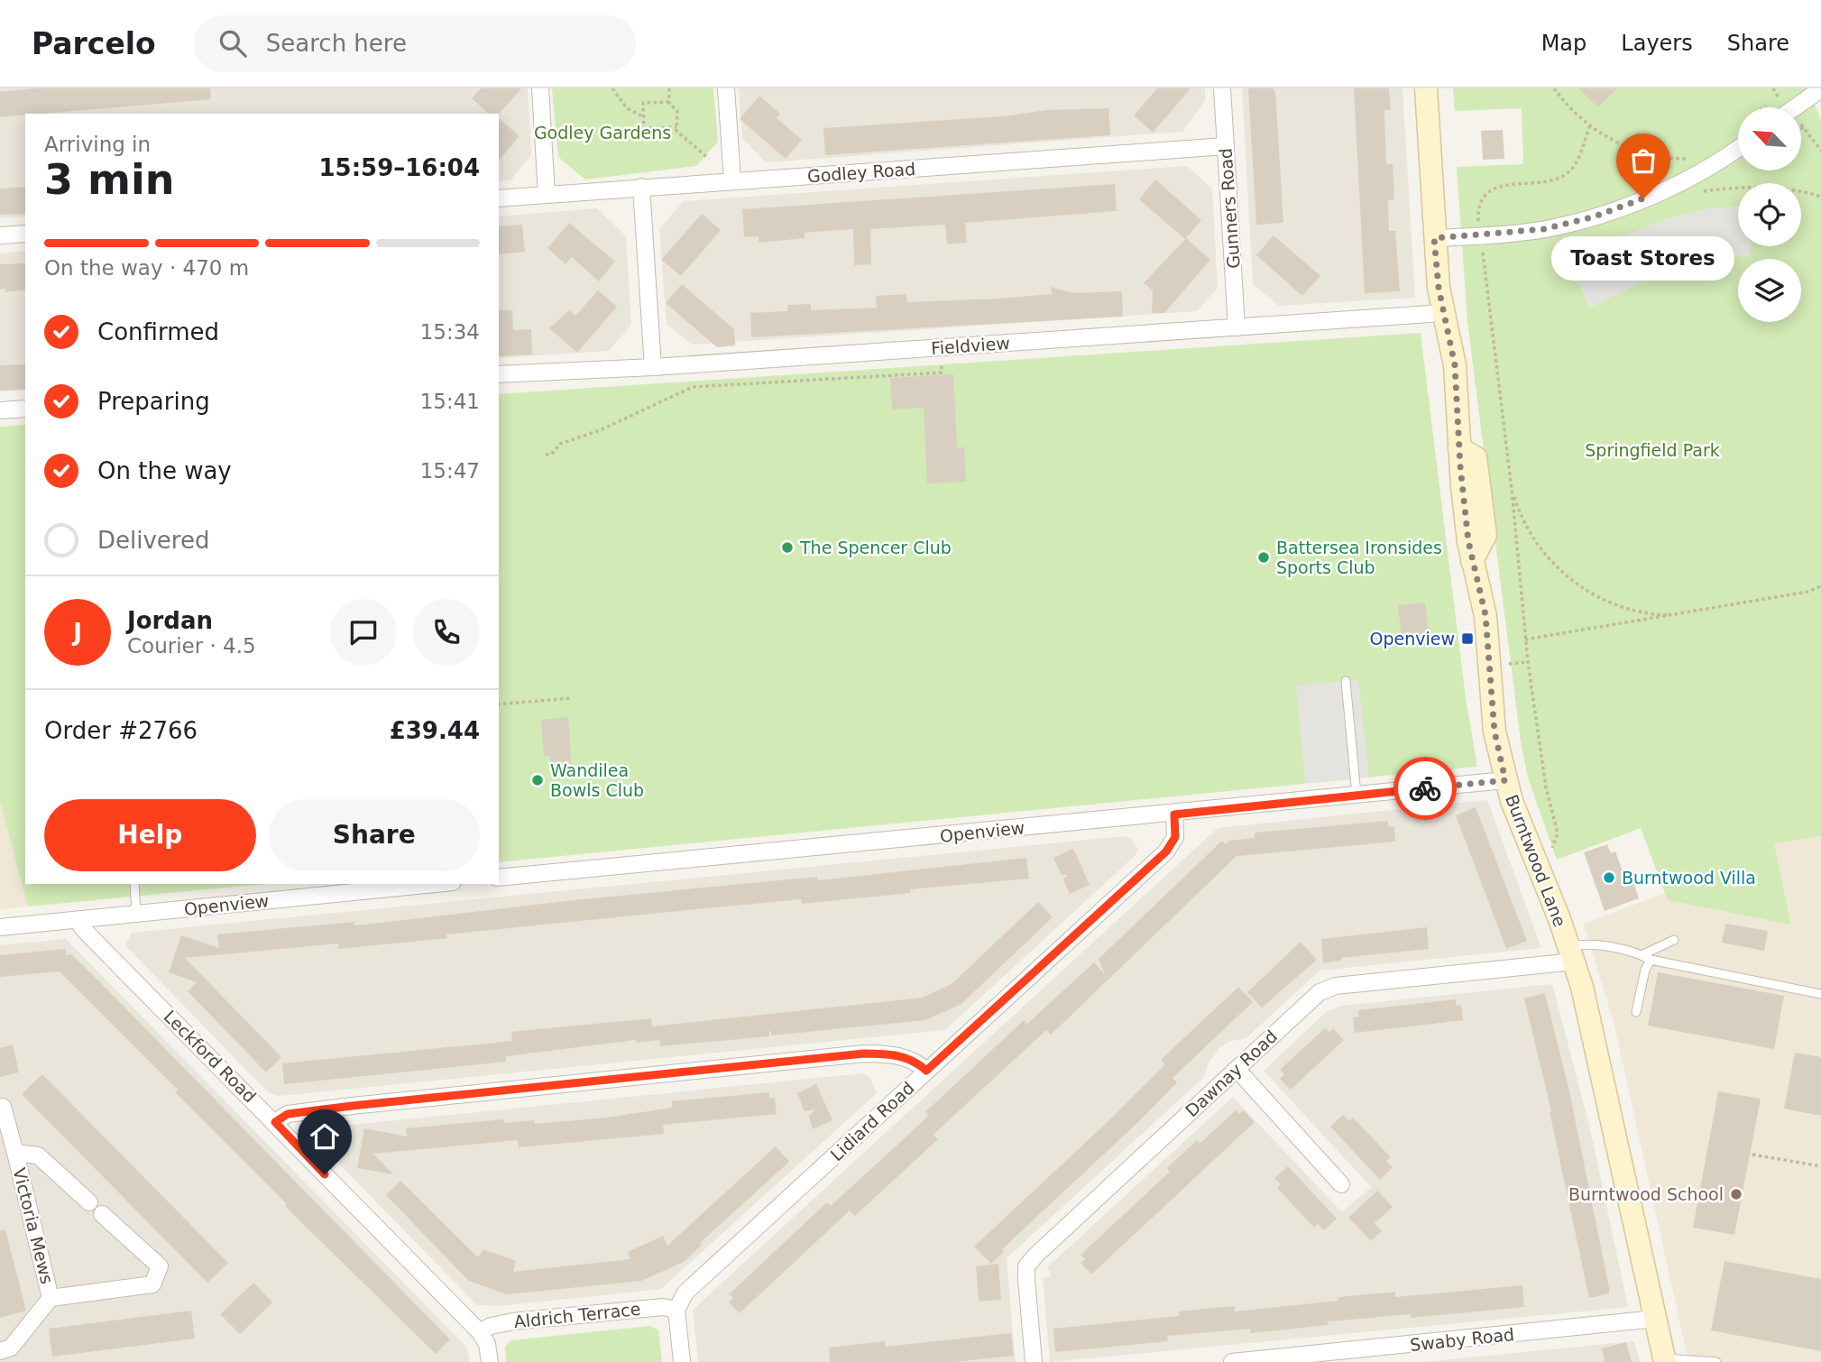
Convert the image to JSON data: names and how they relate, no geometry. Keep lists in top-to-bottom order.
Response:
{
  "streets": {
    "main road": ["Burntwood Lane"],
    "street": [
      "Godley Road",
      "Gunners Road",
      "Fieldview",
      "Openview",
      "Leckford Road",
      "Dawnay Road",
      "Lidiard Road",
      "Victoria Mews",
      "Aldrich Terrace",
      "Swaby Road"
    ]
  },
  "crossings": [
    ["Godley Road", "Gunners Road"],
    ["Gunners Road", "Fieldview"],
    ["Fieldview", "Burntwood Lane"],
    ["Openview", "Burntwood Lane"],
    ["Openview", "Leckford Road"],
    ["Openview", "Lidiard Road"],
    ["Burntwood Lane", "Dawnay Road"],
    ["Burntwood Lane", "Swaby Road"],
    ["Leckford Road", "Aldrich Terrace"],
    ["Lidiard Road", "Aldrich Terrace"]
  ],
  "parks": ["Godley Gardens", "Springfield Park"],
  "places": {
    "other": [
      "Toast Stores",
      "The Spencer Club",
      "Battersea Ironsides Sports Club",
      "Wandilea Bowls Club",
      "Burntwood Villa",
      "Burntwood School"
    ],
    "transit": ["Openview"]
  },
  "north": "top left",
  "page": {
    "header": "Parcelo",
    "search": "Search here",
    "nav": ["Map", "Layers", "Share"],
    "heading": ["3 min", "Arriving in", "15:59–16:04"],
    "panel": [
      "Jordan",
      "Courier · 4.5",
      "Order #2766",
      "£39.44"
    ],
    "bar": "On the way · 470 m",
    "bubble": "Toast Stores",
    "list": [
      ["Confirmed", "15:34"],
      ["Preparing", "15:41"],
      ["On the way", "15:47"],
      "Delivered"
    ],
    "round": "J",
    "buttons": ["Help", "Share"]
  }
}
